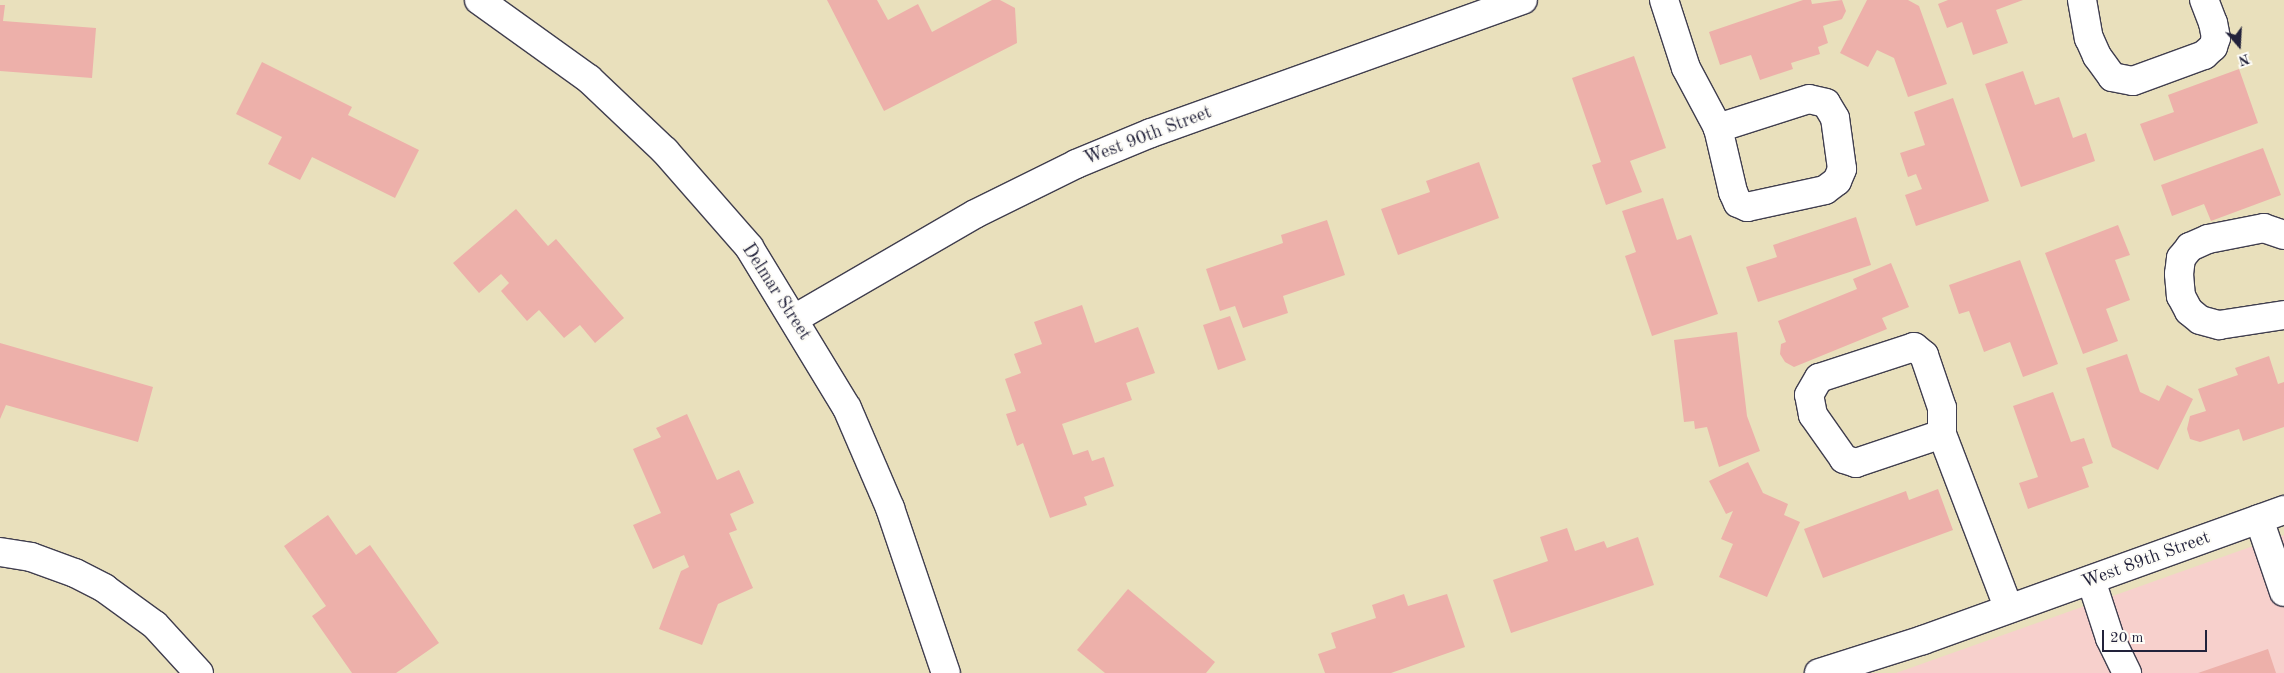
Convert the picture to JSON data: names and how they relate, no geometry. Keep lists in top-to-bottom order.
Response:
{
  "streets": {
    "street": ["West 90th Street", "Delmar Street", "West 89th Street"]
  },
  "crossings": [
    ["West 90th Street", "Delmar Street"]
  ],
  "scale_bar": "20 m",
  "north": "bottom"
}
